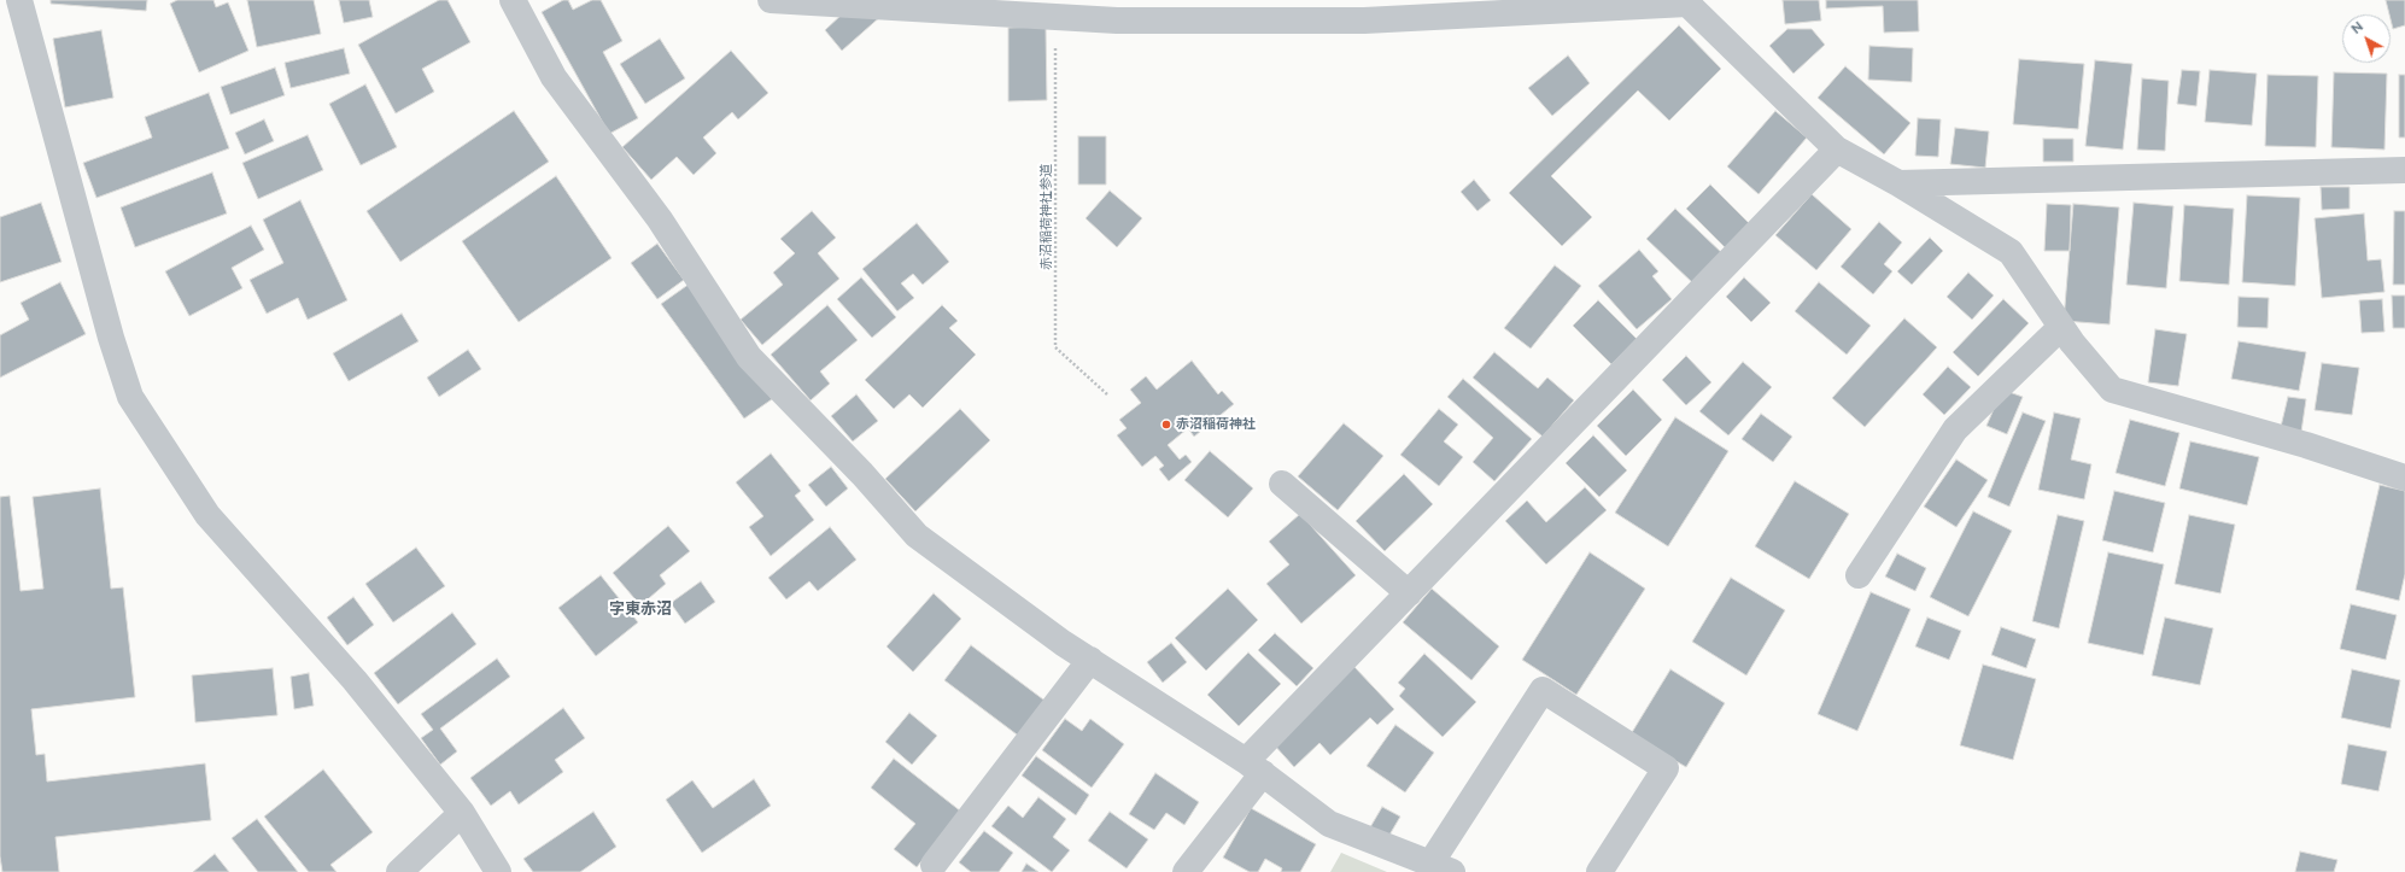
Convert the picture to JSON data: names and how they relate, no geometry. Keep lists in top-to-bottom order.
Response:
{
  "streets": {
    "path": ["赤沼稲荷神社参道"]
  },
  "districts": ["字東赤沼"],
  "places": ["赤沼稲荷神社"],
  "north": "top left"
}
